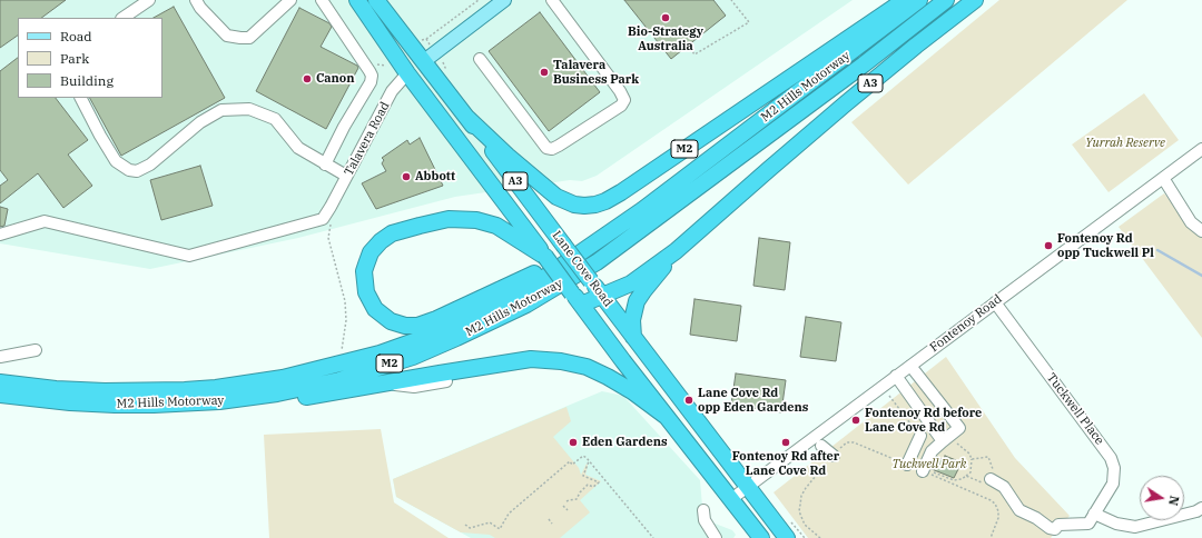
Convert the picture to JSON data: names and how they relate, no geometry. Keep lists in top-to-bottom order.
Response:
{
  "streets": {
    "highway": [
      "A3",
      "M2 Hills Motorway",
      "M2",
      "Lane Cove Road"
    ],
    "street": ["Talavera Road", "Fontenoy Road", "Tuckwell Place"]
  },
  "crossings": [
    ["A3", "Lane Cove Road"],
    ["M2 Hills Motorway", "M2"],
    ["Talavera Road", "Lane Cove Road"],
    ["M2", "Lane Cove Road"],
    ["Lane Cove Road", "Fontenoy Road"],
    ["Fontenoy Road", "Tuckwell Place"]
  ],
  "parks": ["Yurrah Reserve", "Tuckwell Park"],
  "places": [
    "Bio-Strategy Australia",
    "Talavera Business Park",
    "Canon",
    "Abbott",
    "Fontenoy Rd opp Tuckwell Pl",
    "Lane Cove Rd opp Eden Gardens",
    "Fontenoy Rd before Lane Cove Rd",
    "Eden Gardens",
    "Fontenoy Rd after Lane Cove Rd"
  ],
  "legend": ["Road", "Park", "Building"],
  "north": "right"
}
